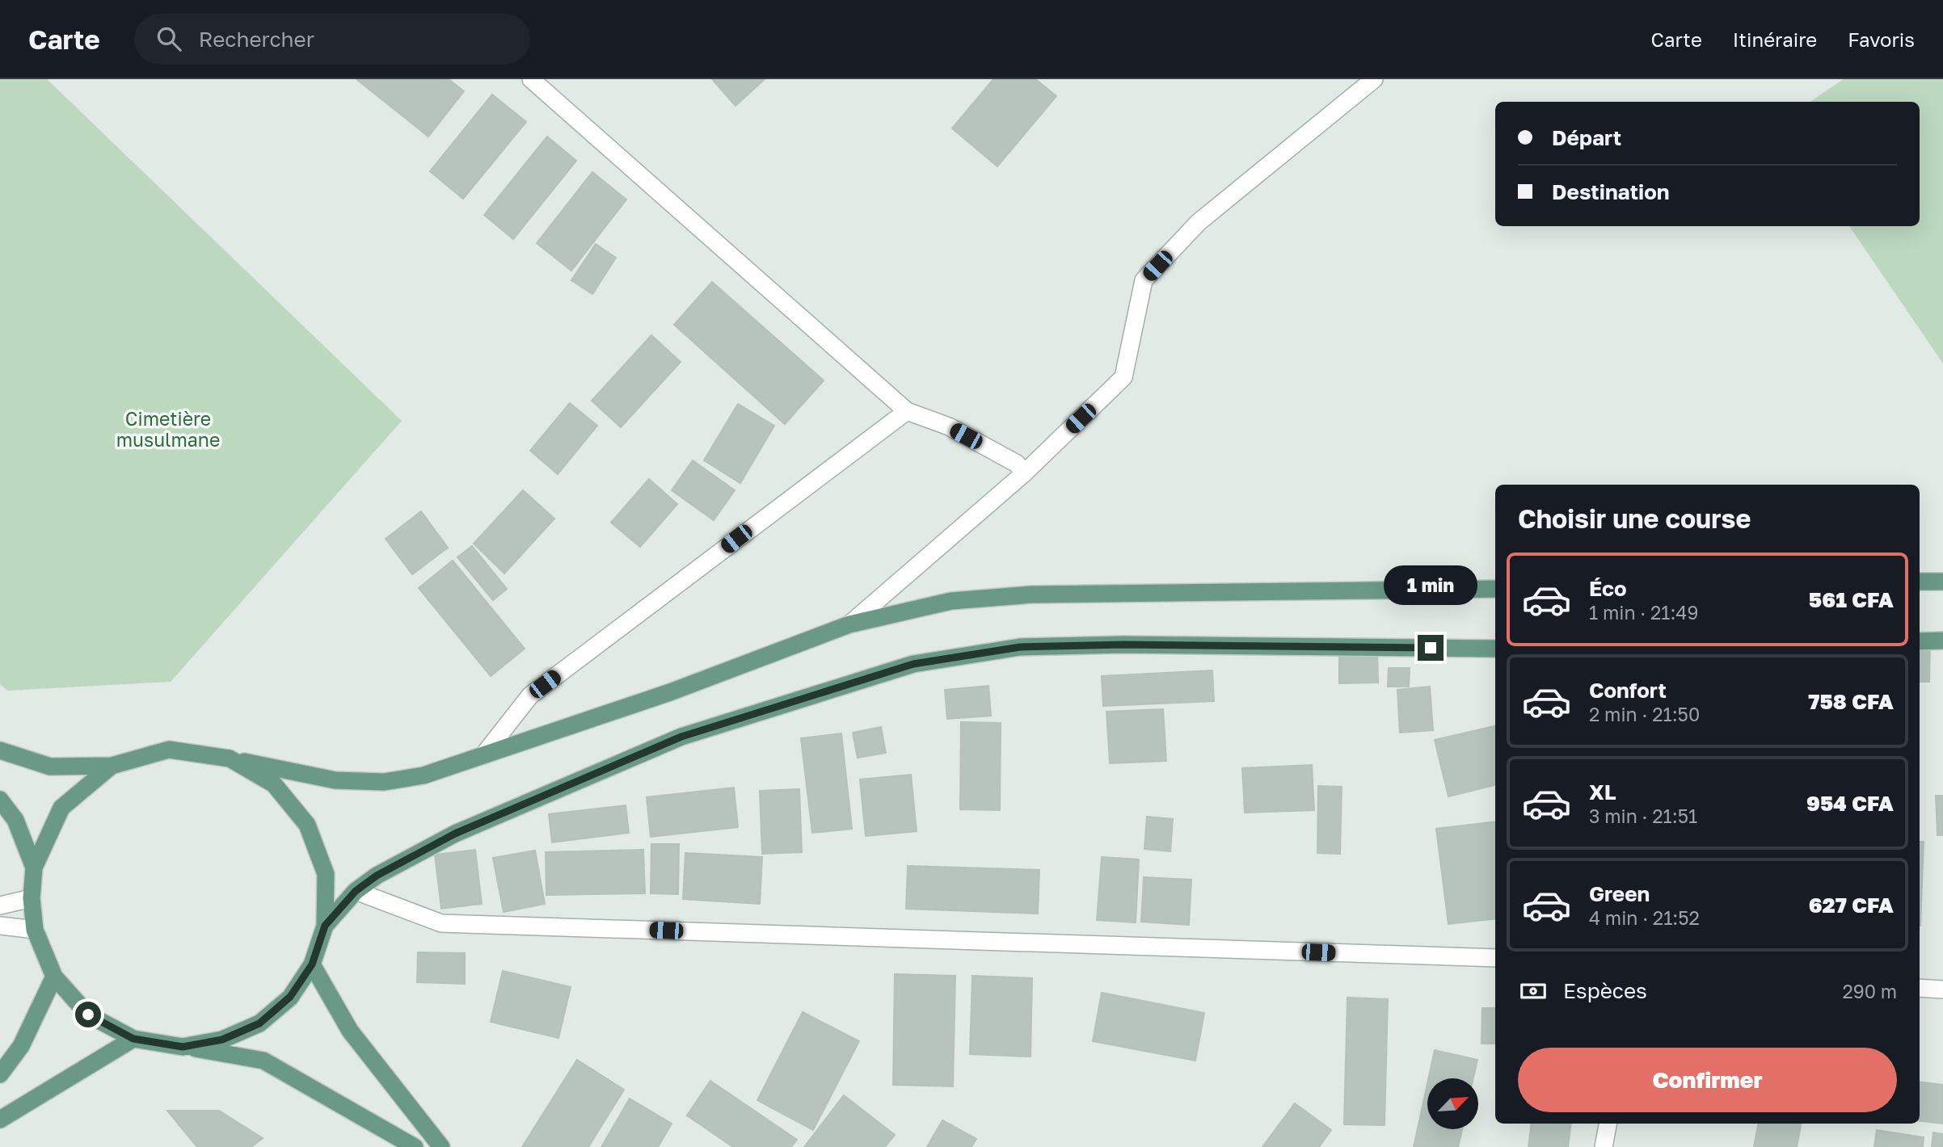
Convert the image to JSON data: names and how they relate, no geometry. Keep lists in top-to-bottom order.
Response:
{
  "parks": ["Cimetière musulmane"],
  "north": "top right",
  "page": {
    "header": "Carte",
    "search": "Rechercher",
    "nav": ["Carte", "Itinéraire", "Favoris"],
    "banner": ["Départ", "Destination"],
    "heading": "Choisir une course",
    "list": [
      {
        "name": "Éco",
        "note": "1 min · 21:49",
        "value": "561 CFA"
      },
      {
        "name": "Confort",
        "note": "2 min · 21:50",
        "value": "758 CFA"
      },
      {
        "name": "XL",
        "note": "3 min · 21:51",
        "value": "954 CFA"
      },
      {
        "name": "Green",
        "note": "4 min · 21:52",
        "value": "627 CFA"
      }
    ],
    "bubble": "1 min",
    "pay": ["Espèces", "290 m"],
    "buttons": "Confirmer"
  }
}
